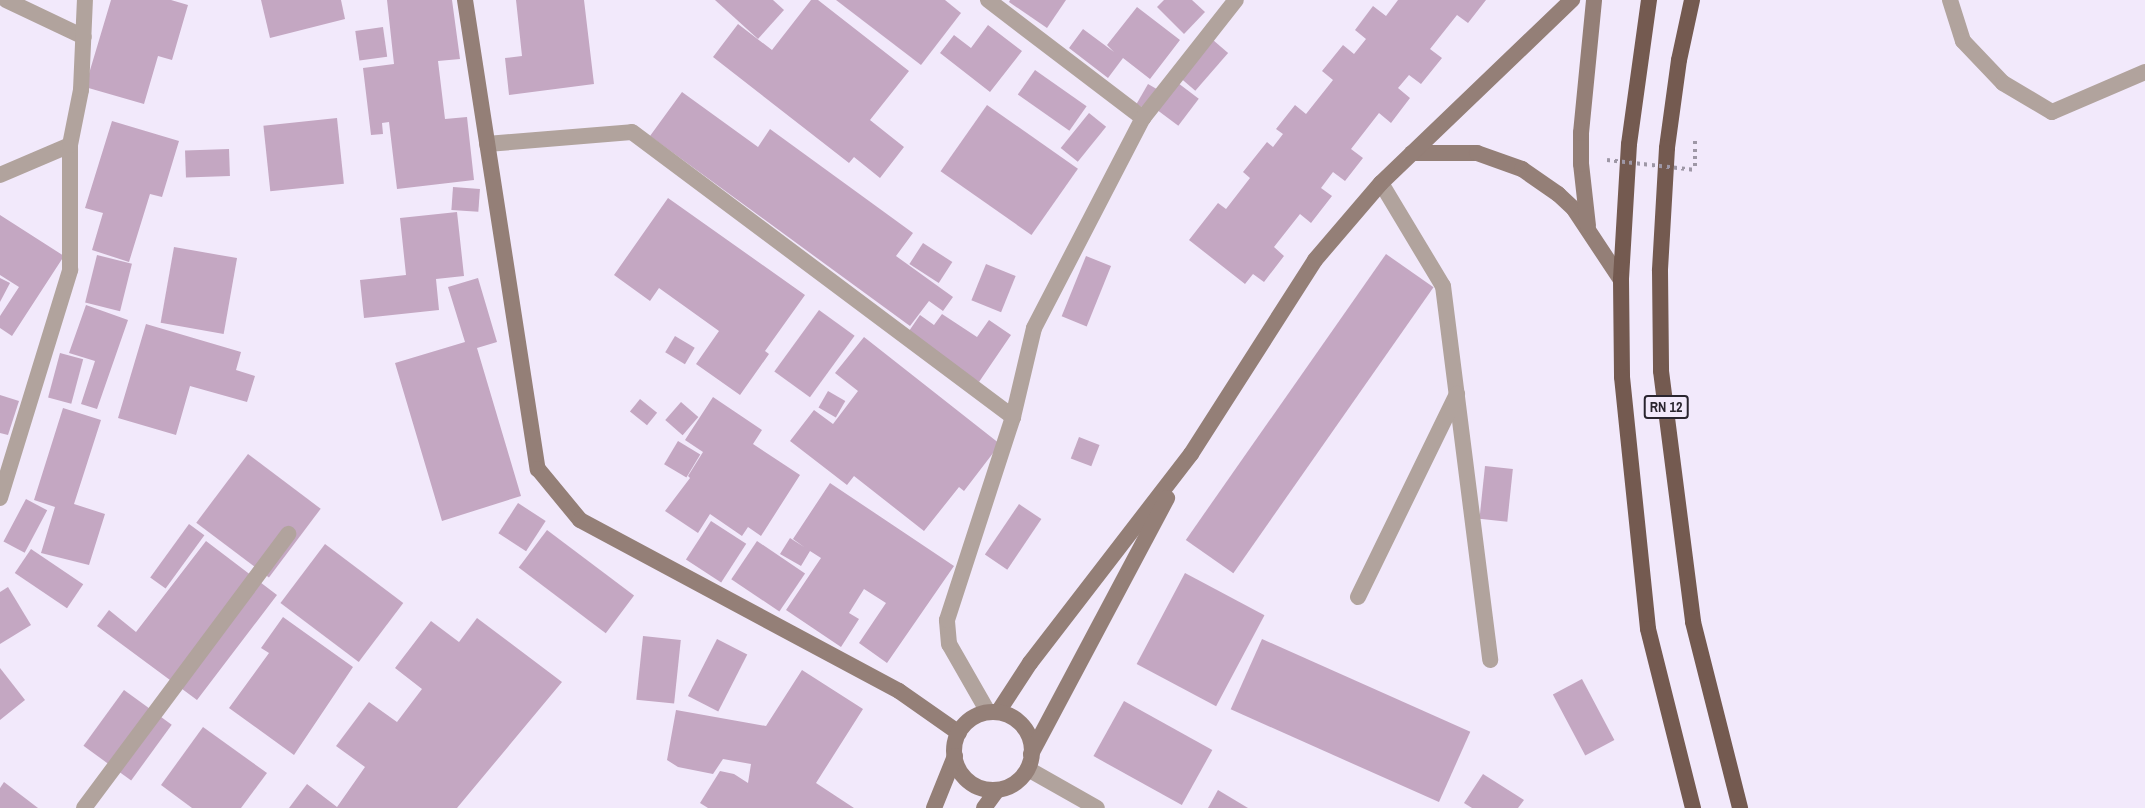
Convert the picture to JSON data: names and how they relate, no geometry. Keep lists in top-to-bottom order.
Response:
{
  "streets": {
    "highway": ["RN 12"]
  }
}
